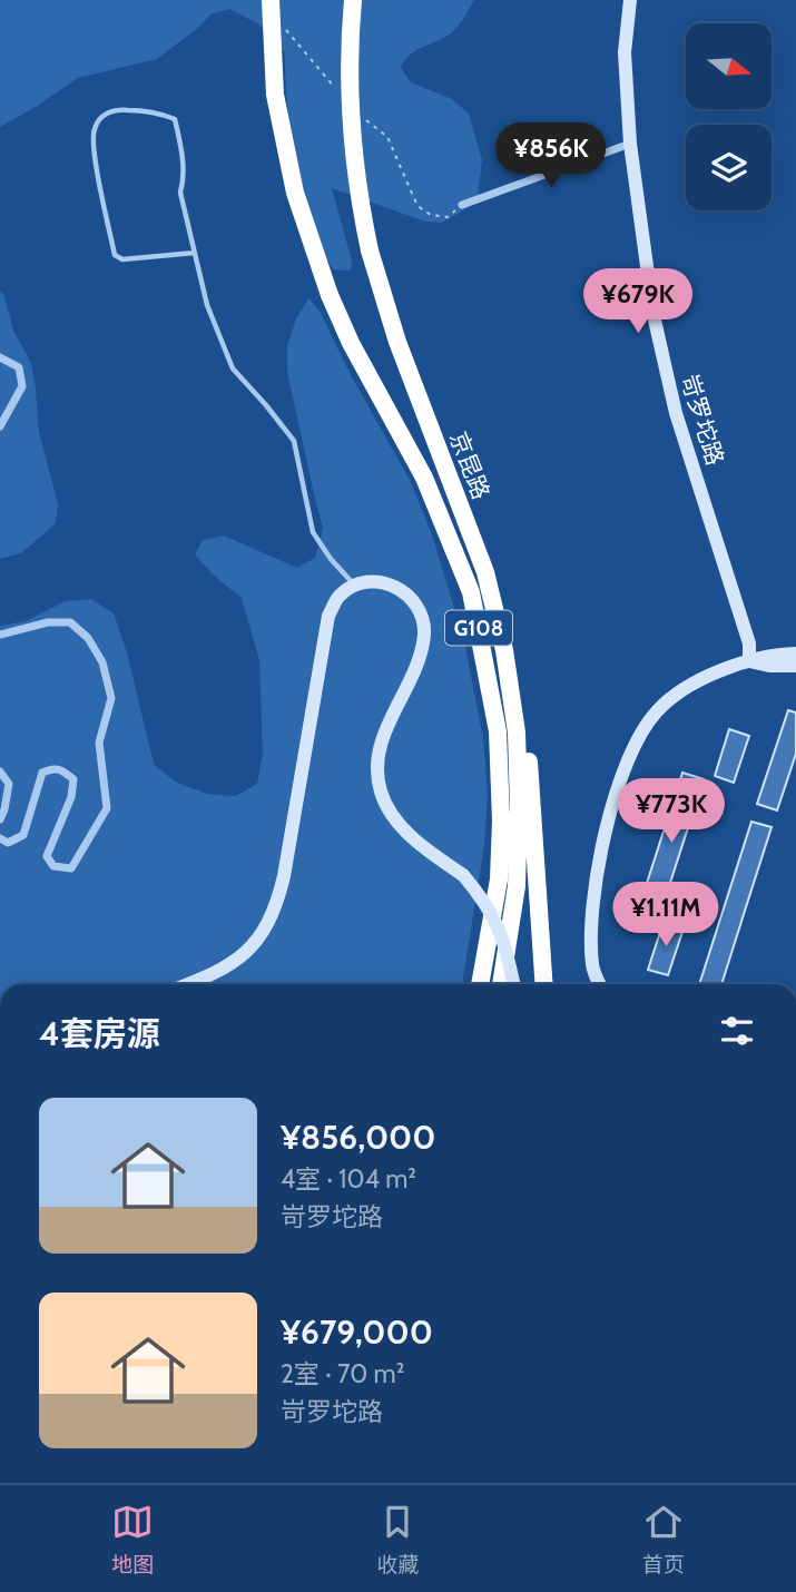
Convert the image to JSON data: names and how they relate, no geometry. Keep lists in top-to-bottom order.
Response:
{
  "streets": {
    "highway": ["京昆路", "G108"],
    "main road": ["岢罗坨路"]
  },
  "north": "right",
  "page": {
    "price": [
      "¥856K",
      "¥679K",
      "¥773K",
      "¥1.11M"
    ],
    "heading": "4套房源",
    "list": [
      {
        "name": "¥856,000",
        "note": "4室 · 104 m² · 岢罗坨路"
      },
      {
        "name": "¥679,000",
        "note": "2室 · 70 m² · 岢罗坨路"
      }
    ],
    "tabs": ["地图", "收藏", "首页"]
  }
}
